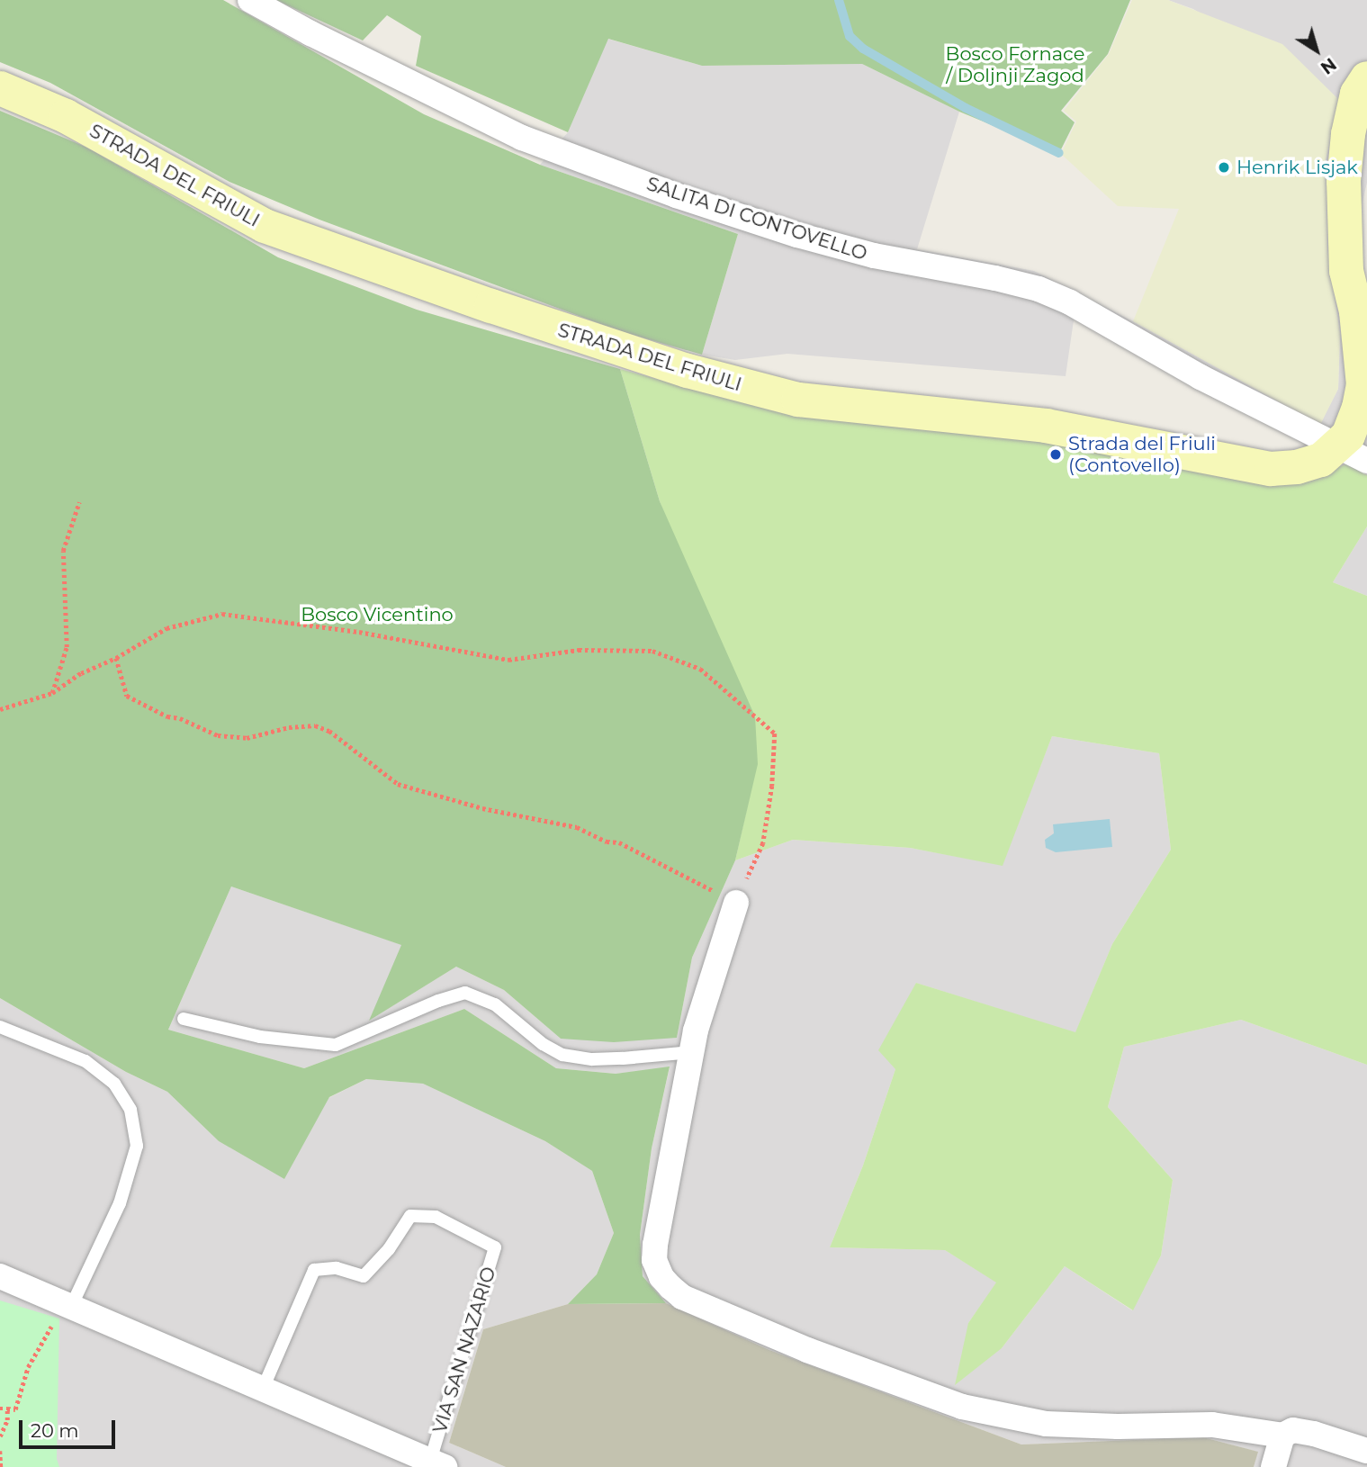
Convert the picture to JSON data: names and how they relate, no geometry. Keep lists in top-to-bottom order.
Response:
{
  "streets": {
    "main road": ["STRADA DEL FRIULI"],
    "street": ["SALITA DI CONTOVELLO", "VIA SAN NAZARIO"]
  },
  "crossings": [
    ["STRADA DEL FRIULI", "SALITA DI CONTOVELLO"]
  ],
  "parks": ["Bosco Fornace / Doljnji Zagod", "Bosco Vicentino"],
  "places": ["Henrik Lisjak", "Strada del Friuli (Contovello)"],
  "scale_bar": "20 m",
  "north": "bottom right"
}
